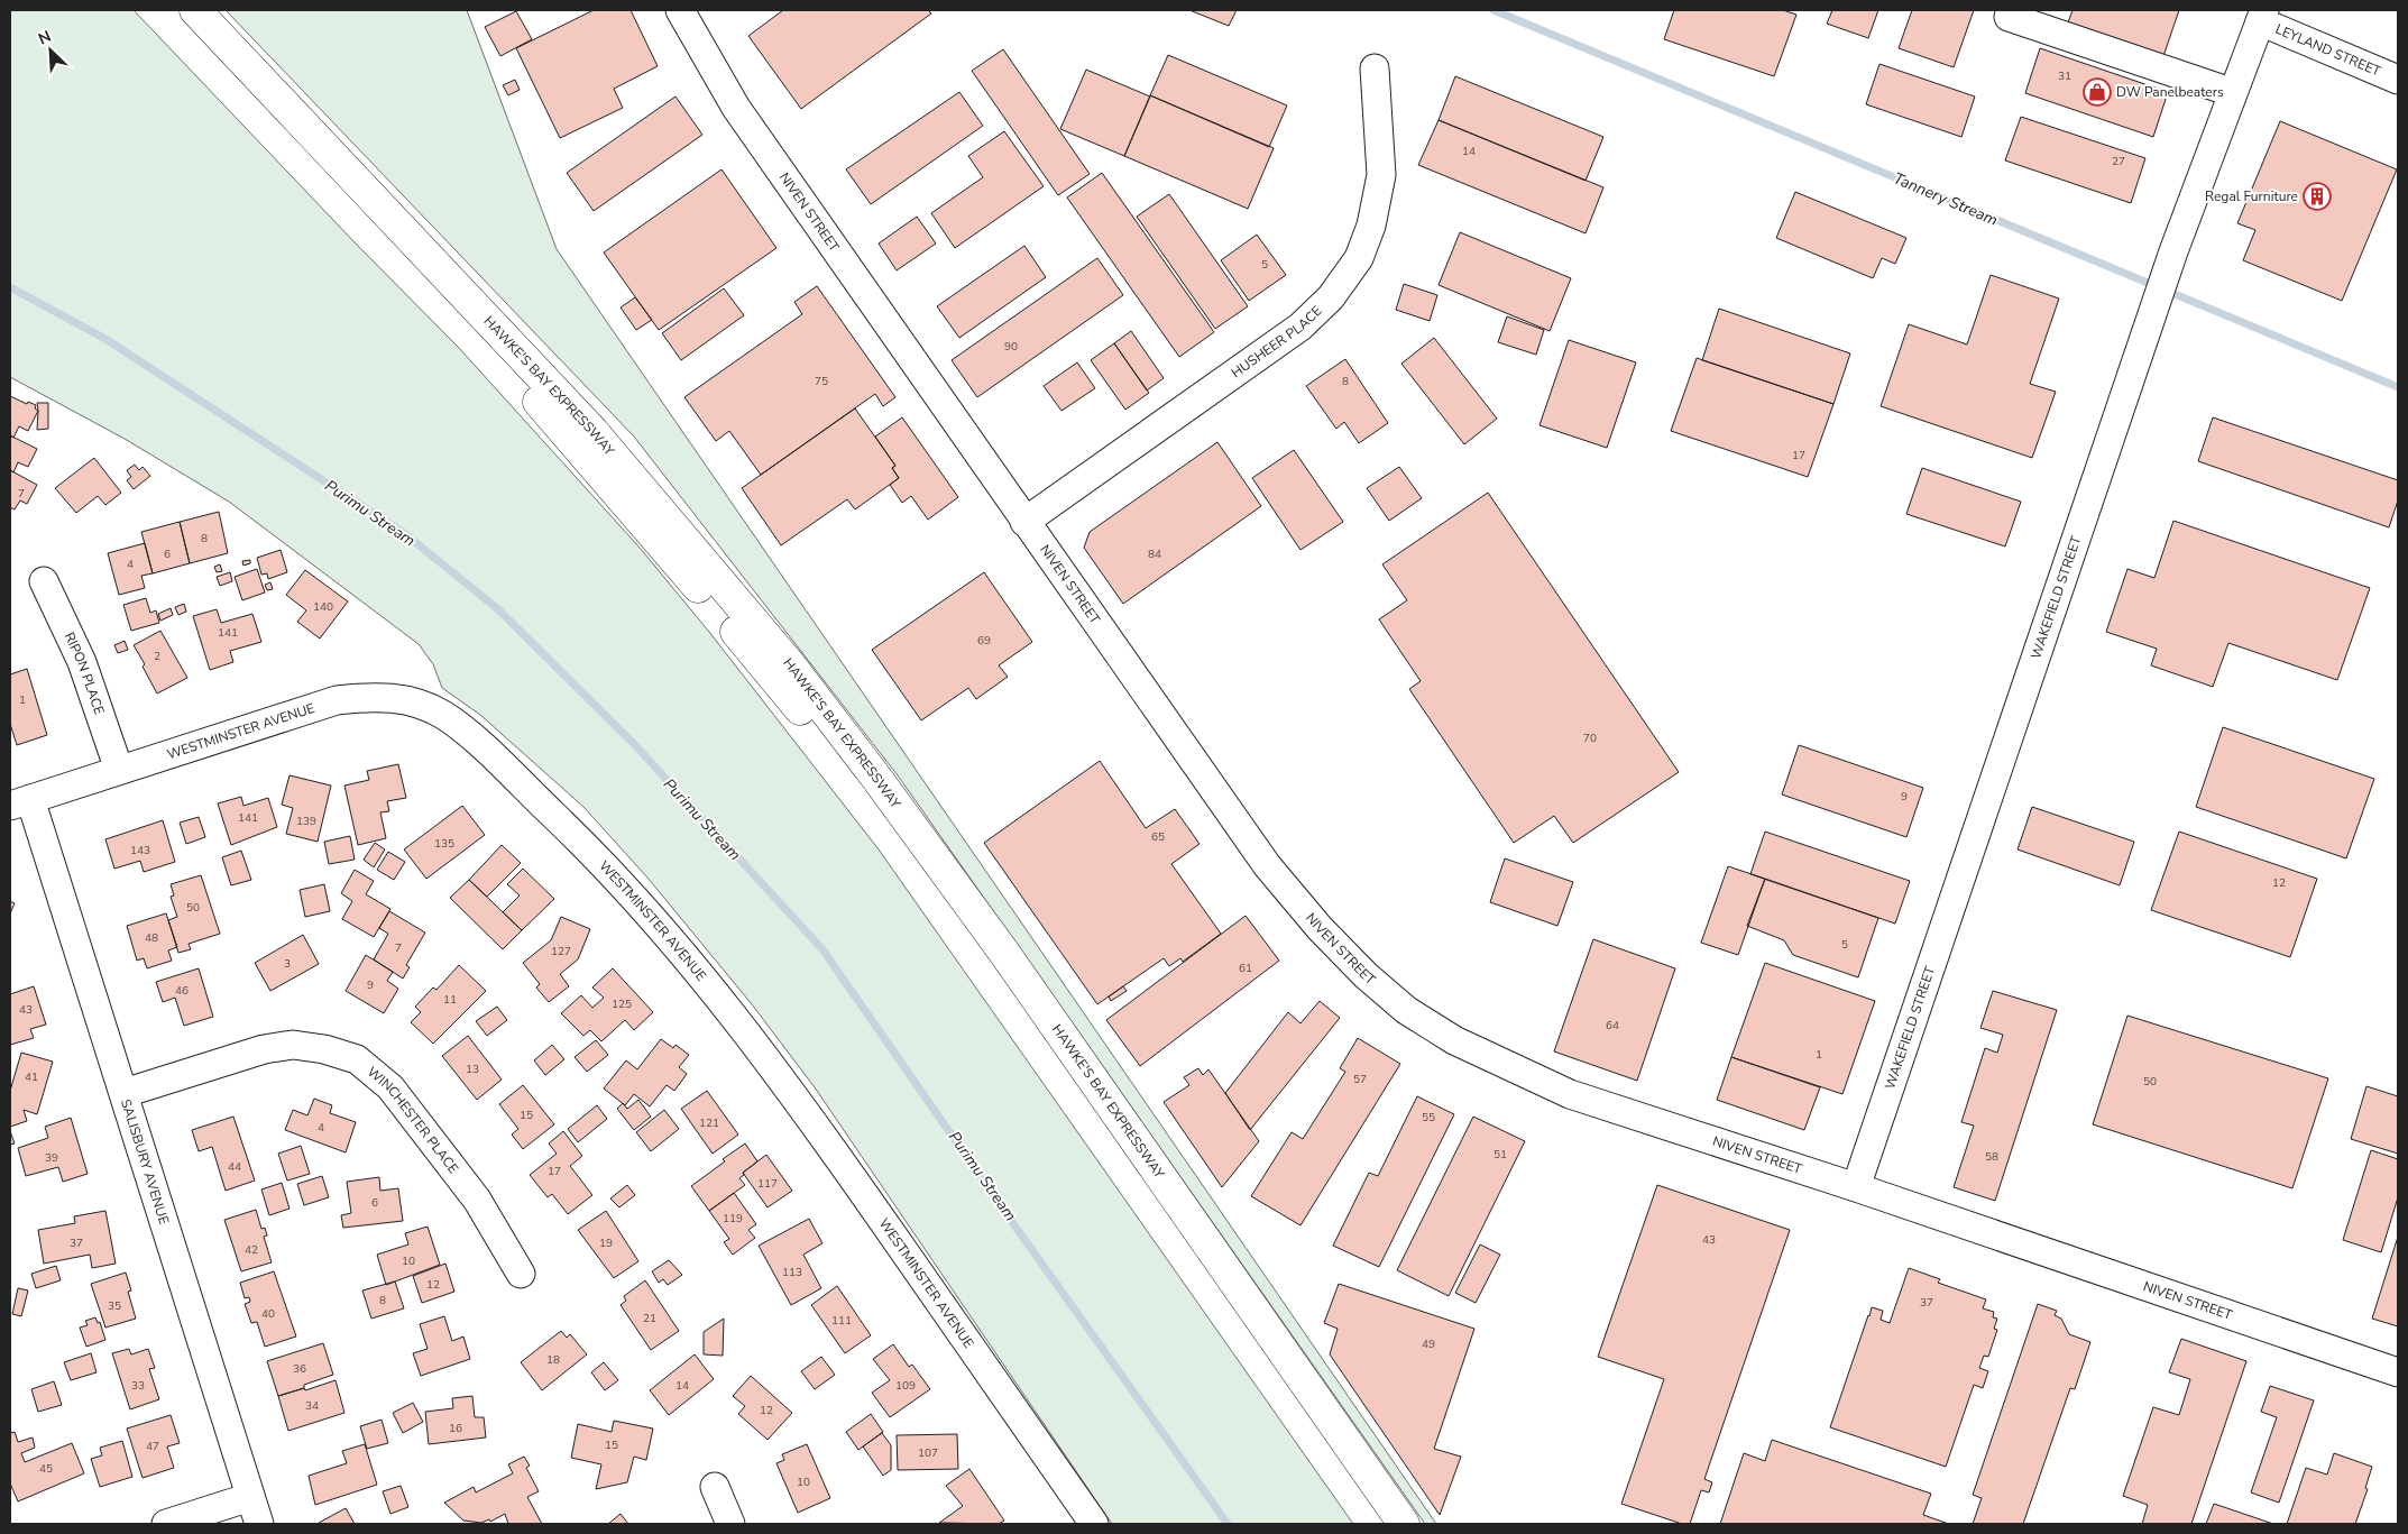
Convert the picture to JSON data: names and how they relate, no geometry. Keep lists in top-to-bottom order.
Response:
{
  "streets": {
    "highway": ["HAWKE'S BAY EXPRESSWAY"],
    "street": [
      "LEYLAND STREET",
      "NIVEN STREET",
      "HUSHEER PLACE",
      "WAKEFIELD STREET",
      "RIPON PLACE",
      "WESTMINSTER AVENUE",
      "WINCHESTER PLACE",
      "SALISBURY AVENUE"
    ]
  },
  "crossings": [
    ["LEYLAND STREET", "WAKEFIELD STREET"],
    ["NIVEN STREET", "HUSHEER PLACE"],
    ["NIVEN STREET", "WAKEFIELD STREET"],
    ["RIPON PLACE", "WESTMINSTER AVENUE"],
    ["WESTMINSTER AVENUE", "SALISBURY AVENUE"],
    ["WINCHESTER PLACE", "SALISBURY AVENUE"]
  ],
  "water": ["Tannery Stream", "Purimu Stream"],
  "places": {
    "shop": ["DW Panelbeaters"],
    "building": ["Regal Furniture"]
  },
  "house_numbers": [
    "31",
    "14",
    "27",
    "5",
    "90",
    "75",
    "8",
    "17",
    "7",
    "8",
    "6",
    "84",
    "4",
    "140",
    "141",
    "69",
    "2",
    "1",
    "70",
    "9",
    "141",
    "139",
    "65",
    "135",
    "143",
    "12",
    "50",
    "48",
    "5",
    "7",
    "127",
    "3",
    "61",
    "9",
    "46",
    "11",
    "125",
    "43",
    "64",
    "1",
    "13",
    "41",
    "57",
    "50",
    "15",
    "55",
    "121",
    "4",
    "51",
    "58",
    "39",
    "44",
    "17",
    "117",
    "6",
    "119",
    "43",
    "37",
    "19",
    "42",
    "10",
    "113",
    "12",
    "8",
    "37",
    "35",
    "40",
    "21",
    "111",
    "49",
    "18",
    "36",
    "33",
    "14",
    "109",
    "34",
    "12",
    "16",
    "15",
    "47",
    "107",
    "45",
    "10"
  ],
  "north": "top left"
}
